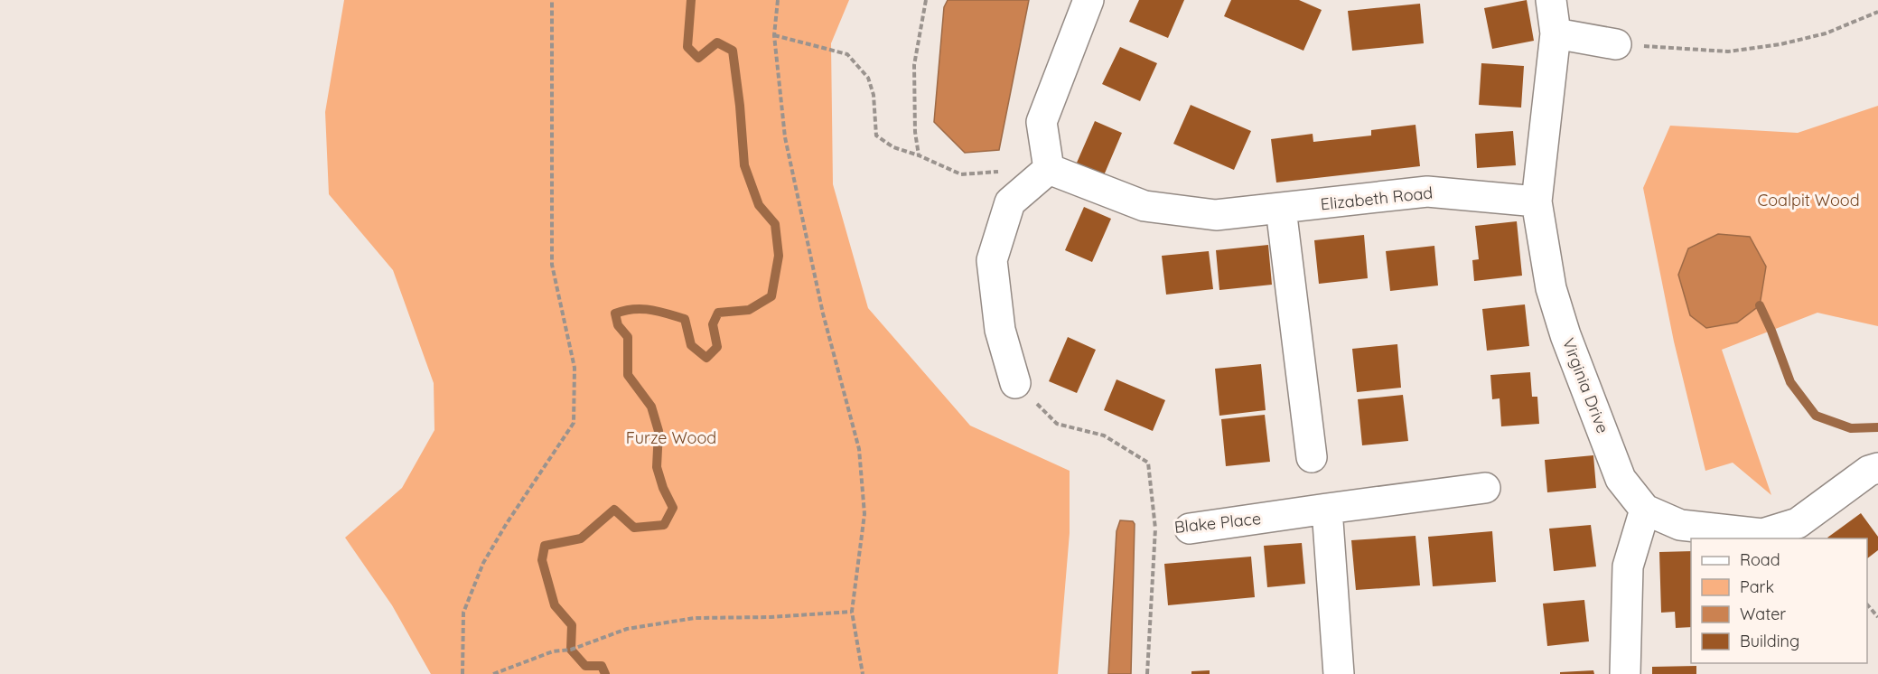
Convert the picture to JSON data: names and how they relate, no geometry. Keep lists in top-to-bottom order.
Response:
{
  "streets": {
    "street": ["Elizabeth Road", "Virginia Drive", "Blake Place"]
  },
  "crossings": [
    ["Elizabeth Road", "Virginia Drive"]
  ],
  "parks": ["Coalpit Wood", "Furze Wood"],
  "legend": [
    "Road",
    "Park",
    "Water",
    "Building"
  ]
}
